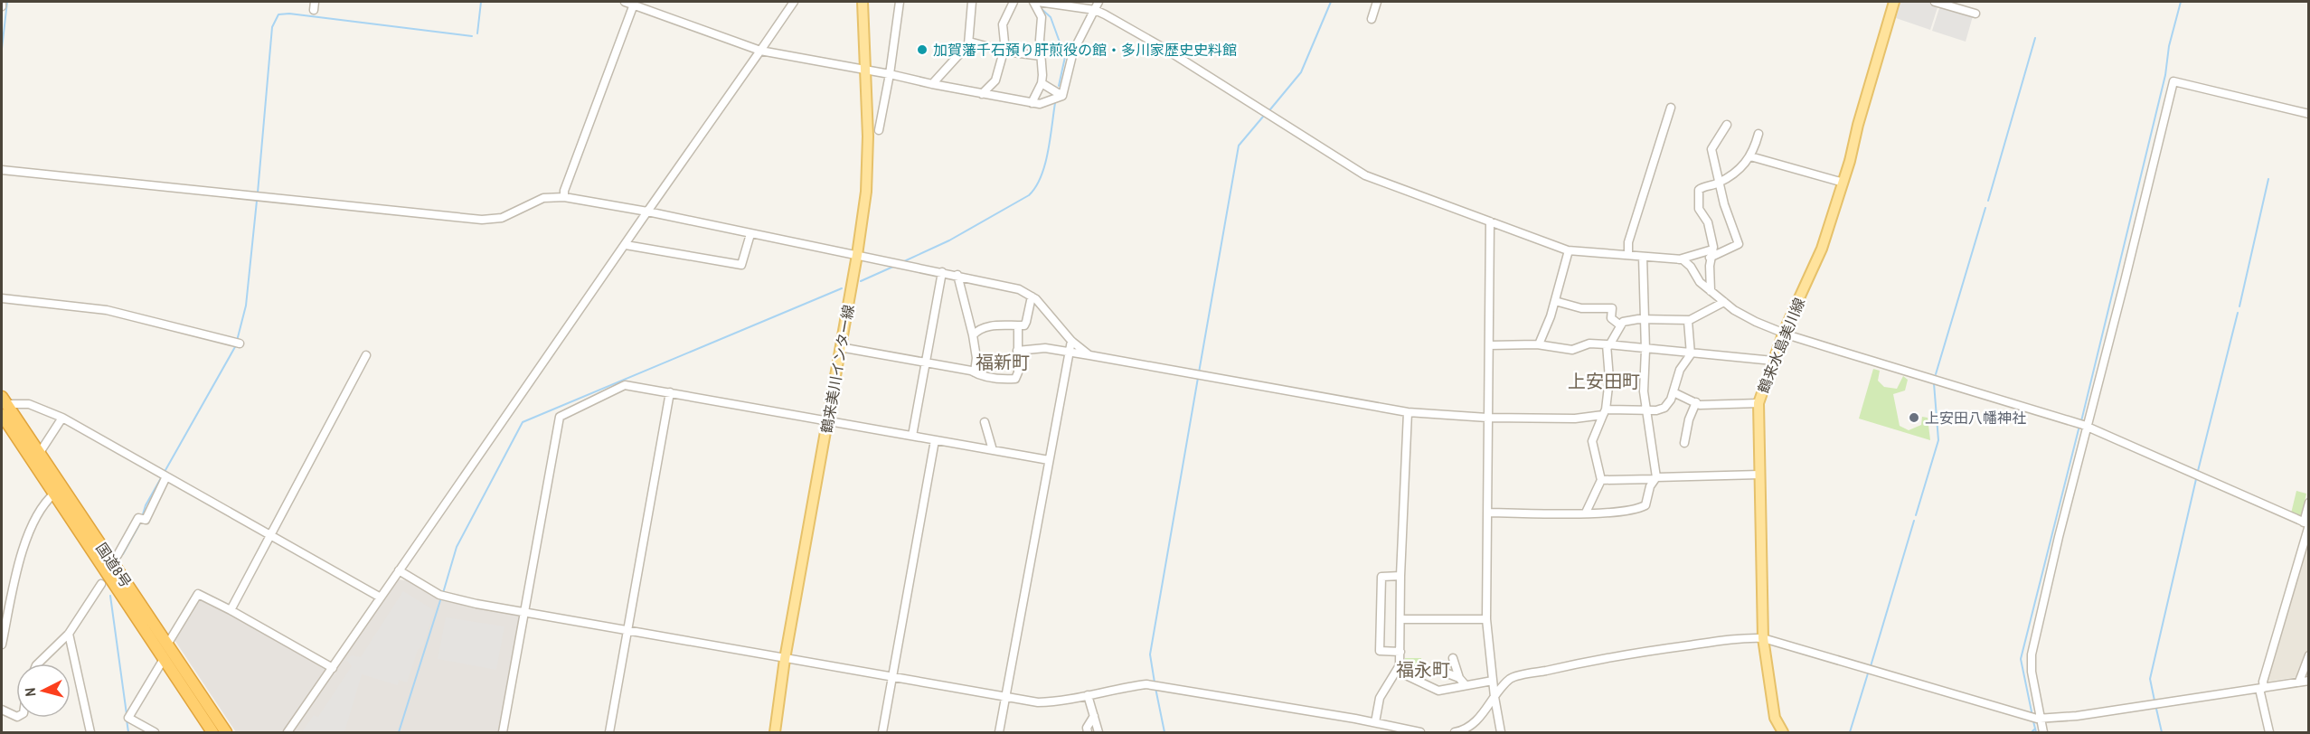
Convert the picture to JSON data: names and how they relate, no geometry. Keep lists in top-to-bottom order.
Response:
{
  "streets": {
    "highway": ["国道8号"],
    "main road": ["鶴来水島美川線", "鶴来美川インター線"]
  },
  "districts": ["福新町", "上安田町", "福永町"],
  "places": ["加賀藩千石預り肝煎役の館・多川家歴史史料館", "上安田八幡神社"],
  "north": "left"
}
